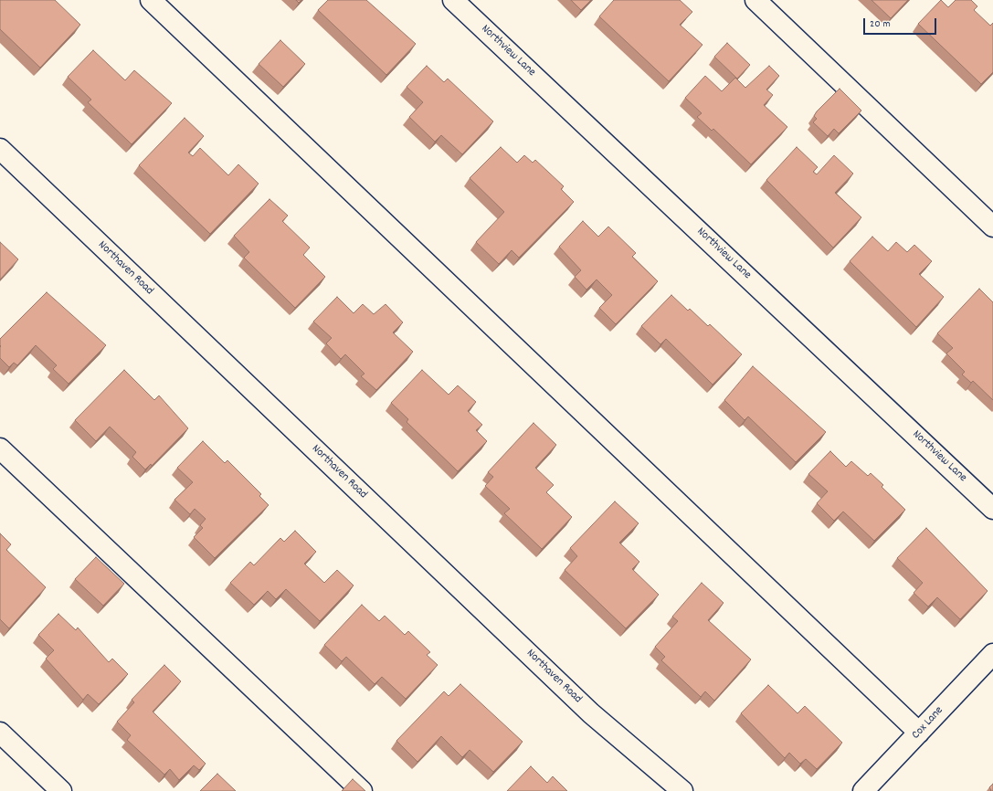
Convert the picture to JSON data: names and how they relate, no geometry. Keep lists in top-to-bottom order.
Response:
{
  "streets": {
    "street": ["Northview Lane", "Northaven Road", "Cox Lane"]
  },
  "scale_bar": "20 m"
}
